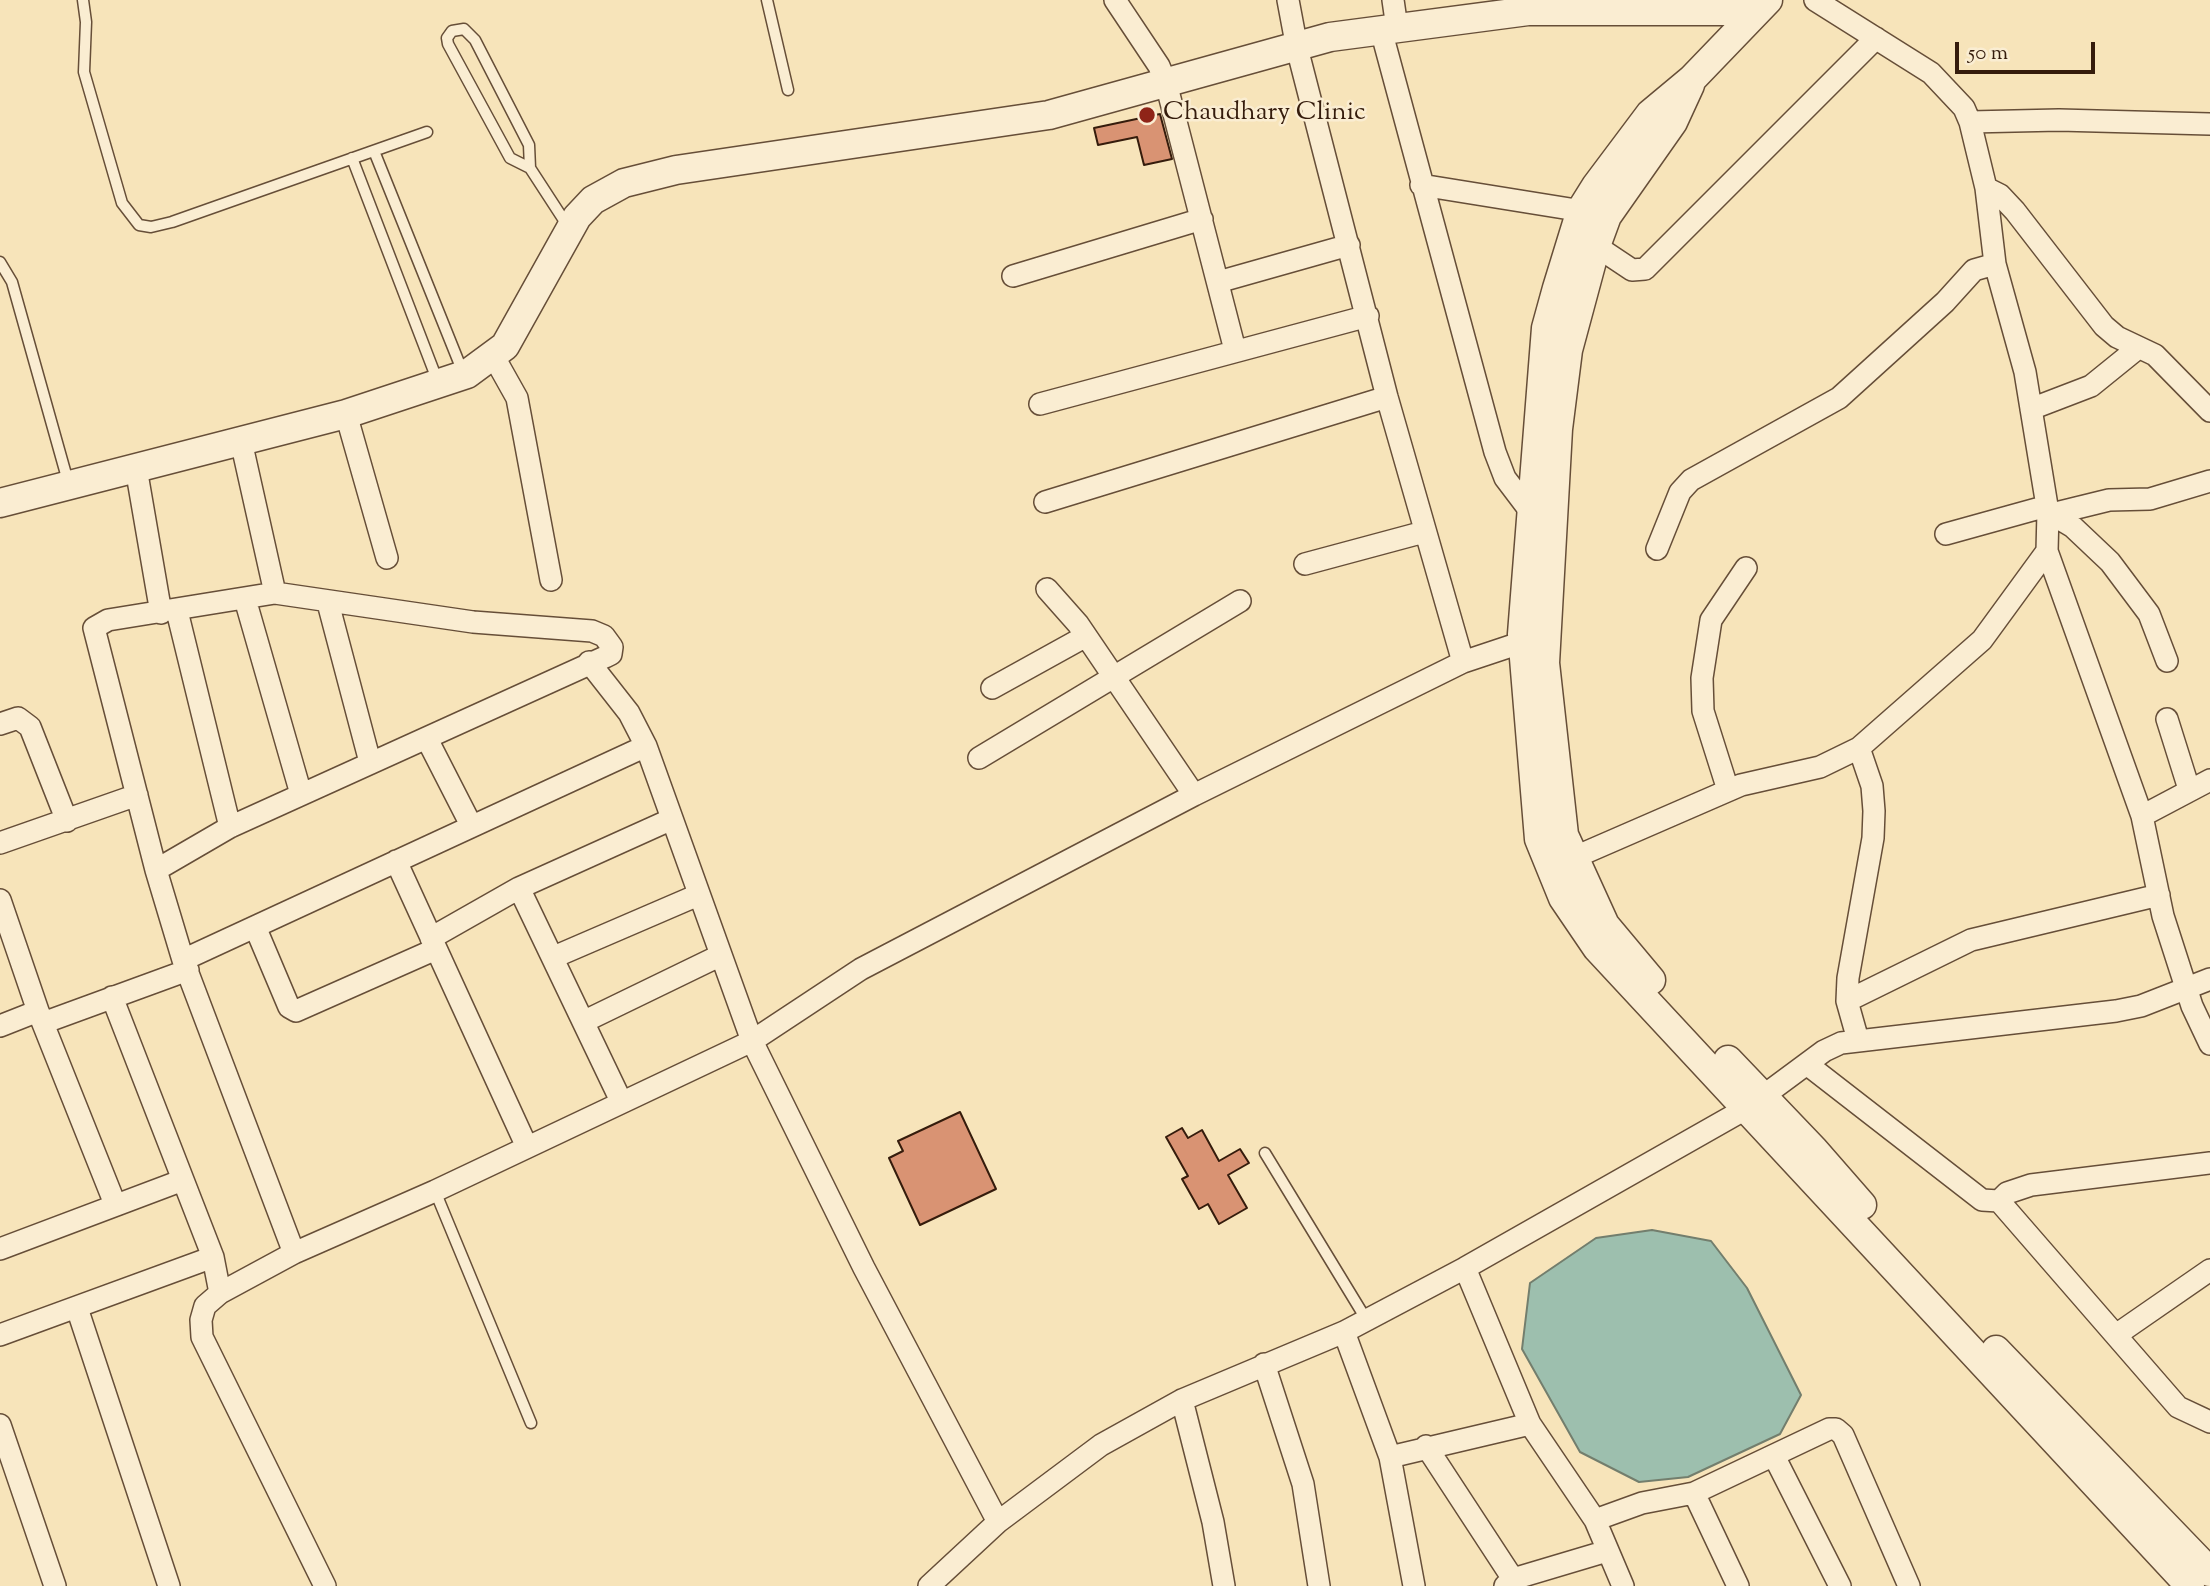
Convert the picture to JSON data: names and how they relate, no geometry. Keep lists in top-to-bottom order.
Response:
{
  "places": ["Chaudhary Clinic"],
  "scale_bar": "50 m"
}
